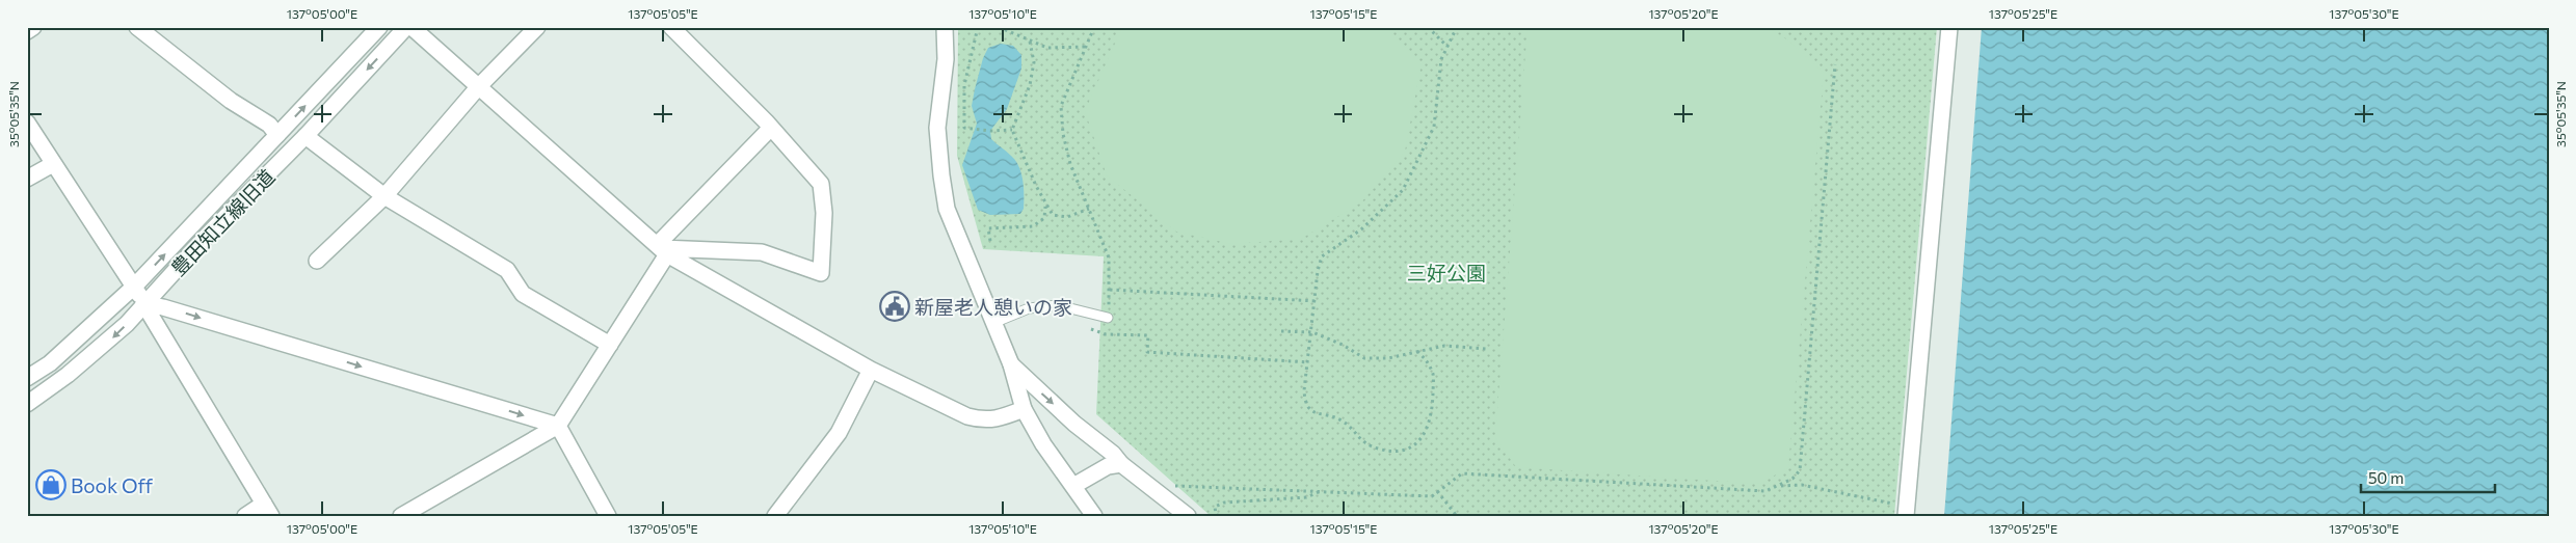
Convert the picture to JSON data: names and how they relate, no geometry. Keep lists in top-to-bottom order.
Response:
{
  "streets": {
    "street": ["豊田知立線旧道"]
  },
  "parks": ["三好公園"],
  "places": {
    "public building": ["新屋老人憩いの家"],
    "shop": ["Book Off"]
  },
  "scale_bar": "50 m",
  "coordinates": [
    "137°05'00\"E",
    "137°05'05\"E",
    "137°05'10\"E",
    "137°05'15\"E",
    "137°05'20\"E",
    "137°05'25\"E",
    "137°05'30\"E",
    "35°05'35\"N"
  ]
}
